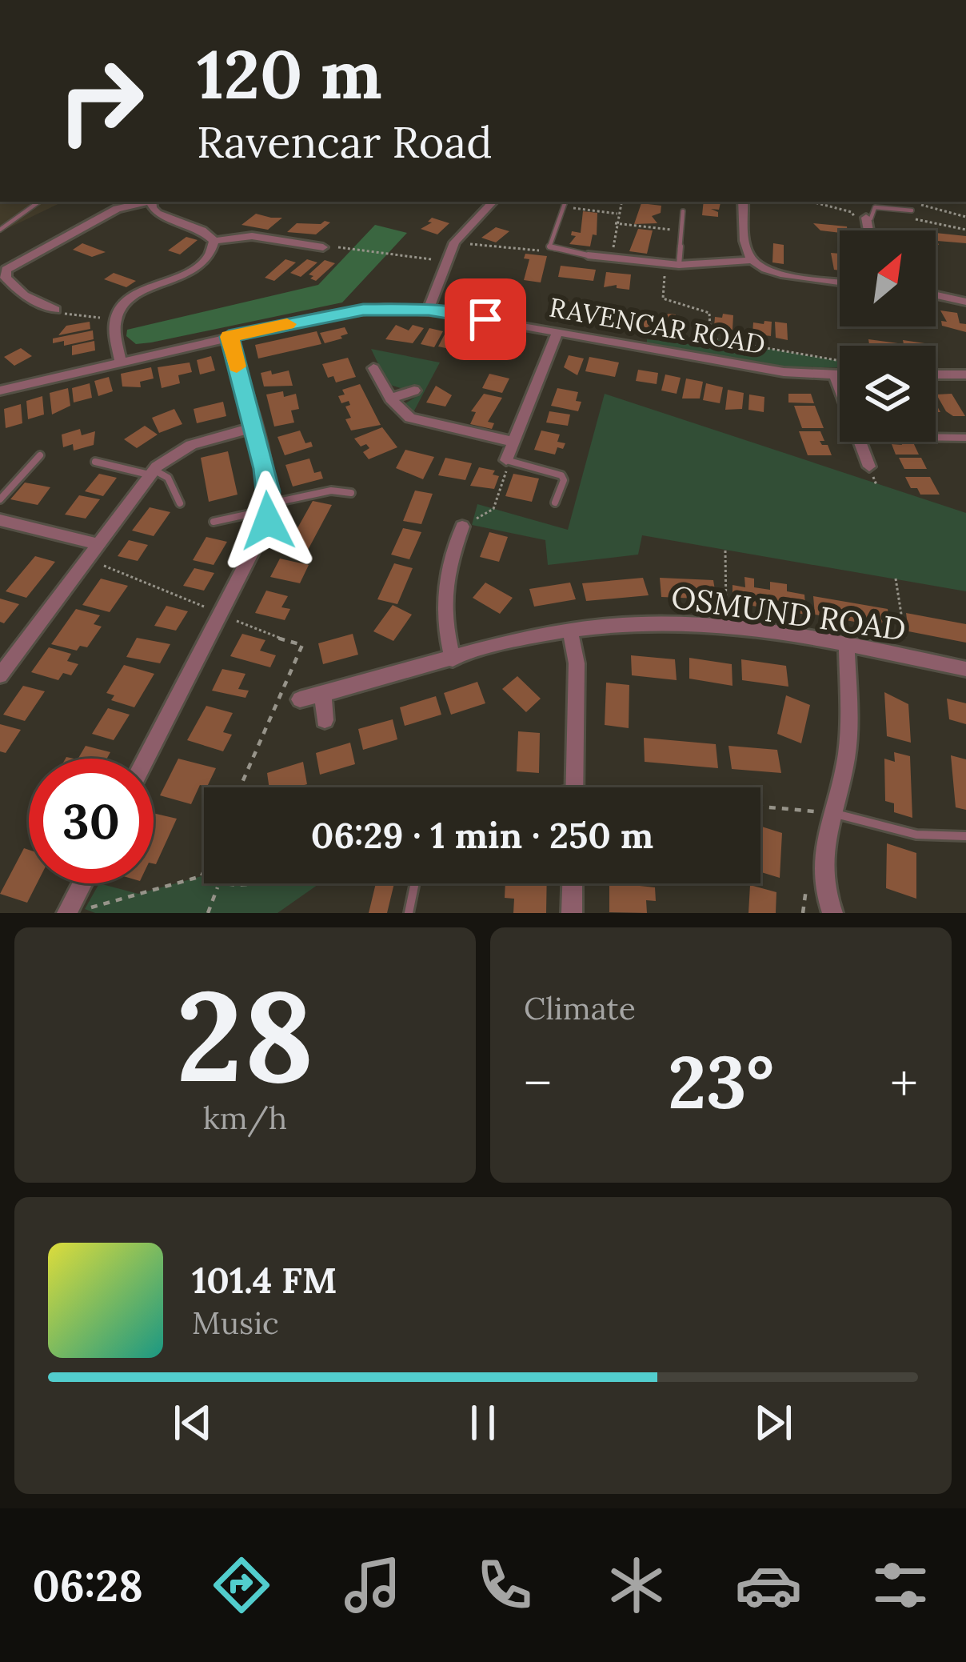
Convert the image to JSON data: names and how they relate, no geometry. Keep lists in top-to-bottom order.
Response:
{
  "streets": {
    "street": ["RAVENCAR ROAD", "OSMUND ROAD"]
  },
  "north": "top right",
  "page": {
    "turn": ["120 m", "Ravencar Road"],
    "limit": "30",
    "trip": "06:29 · 1 min · 250 m",
    "tile": [
      ["28", "km/h"],
      "Climate"
    ],
    "heat": ["−", "23°", "+"],
    "song": ["101.4 FM", "Music"],
    "tabs": "06:28"
  }
}
